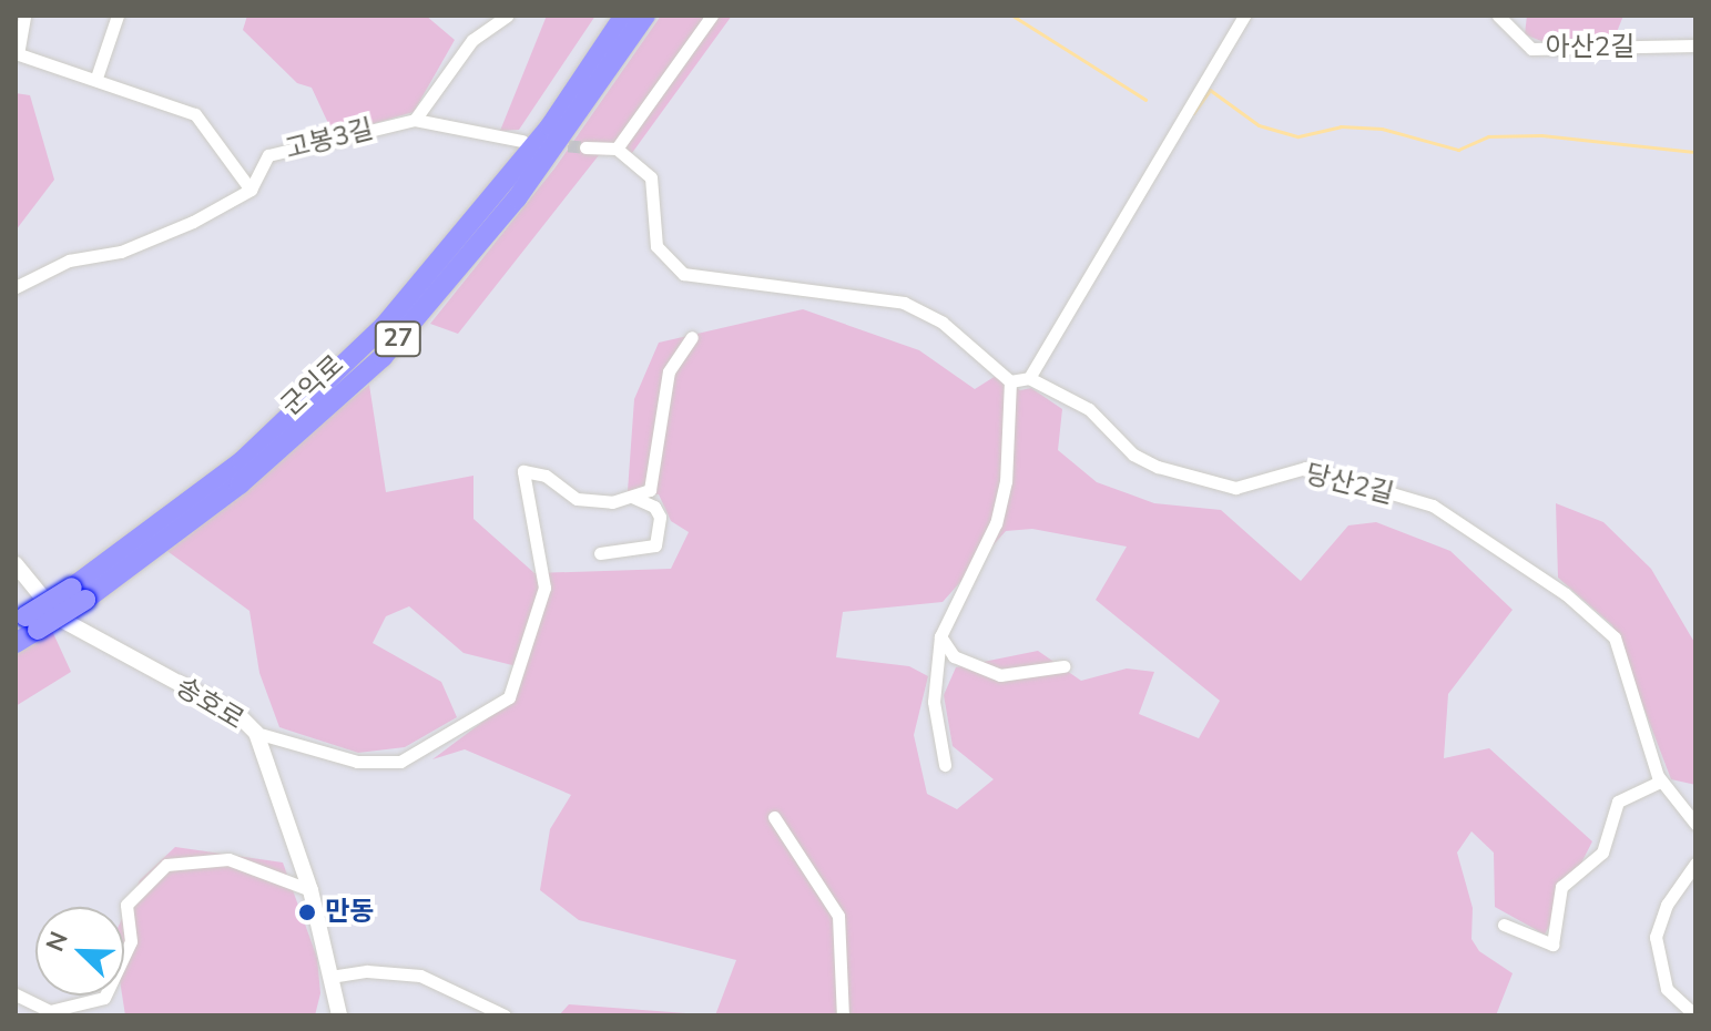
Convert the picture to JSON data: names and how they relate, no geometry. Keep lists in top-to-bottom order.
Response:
{
  "streets": {
    "highway": ["27", "군익로"],
    "main road": ["송호로"],
    "street": ["아산2길", "고봉3길", "당산2길"]
  },
  "places": ["만동"],
  "north": "top left"
}
